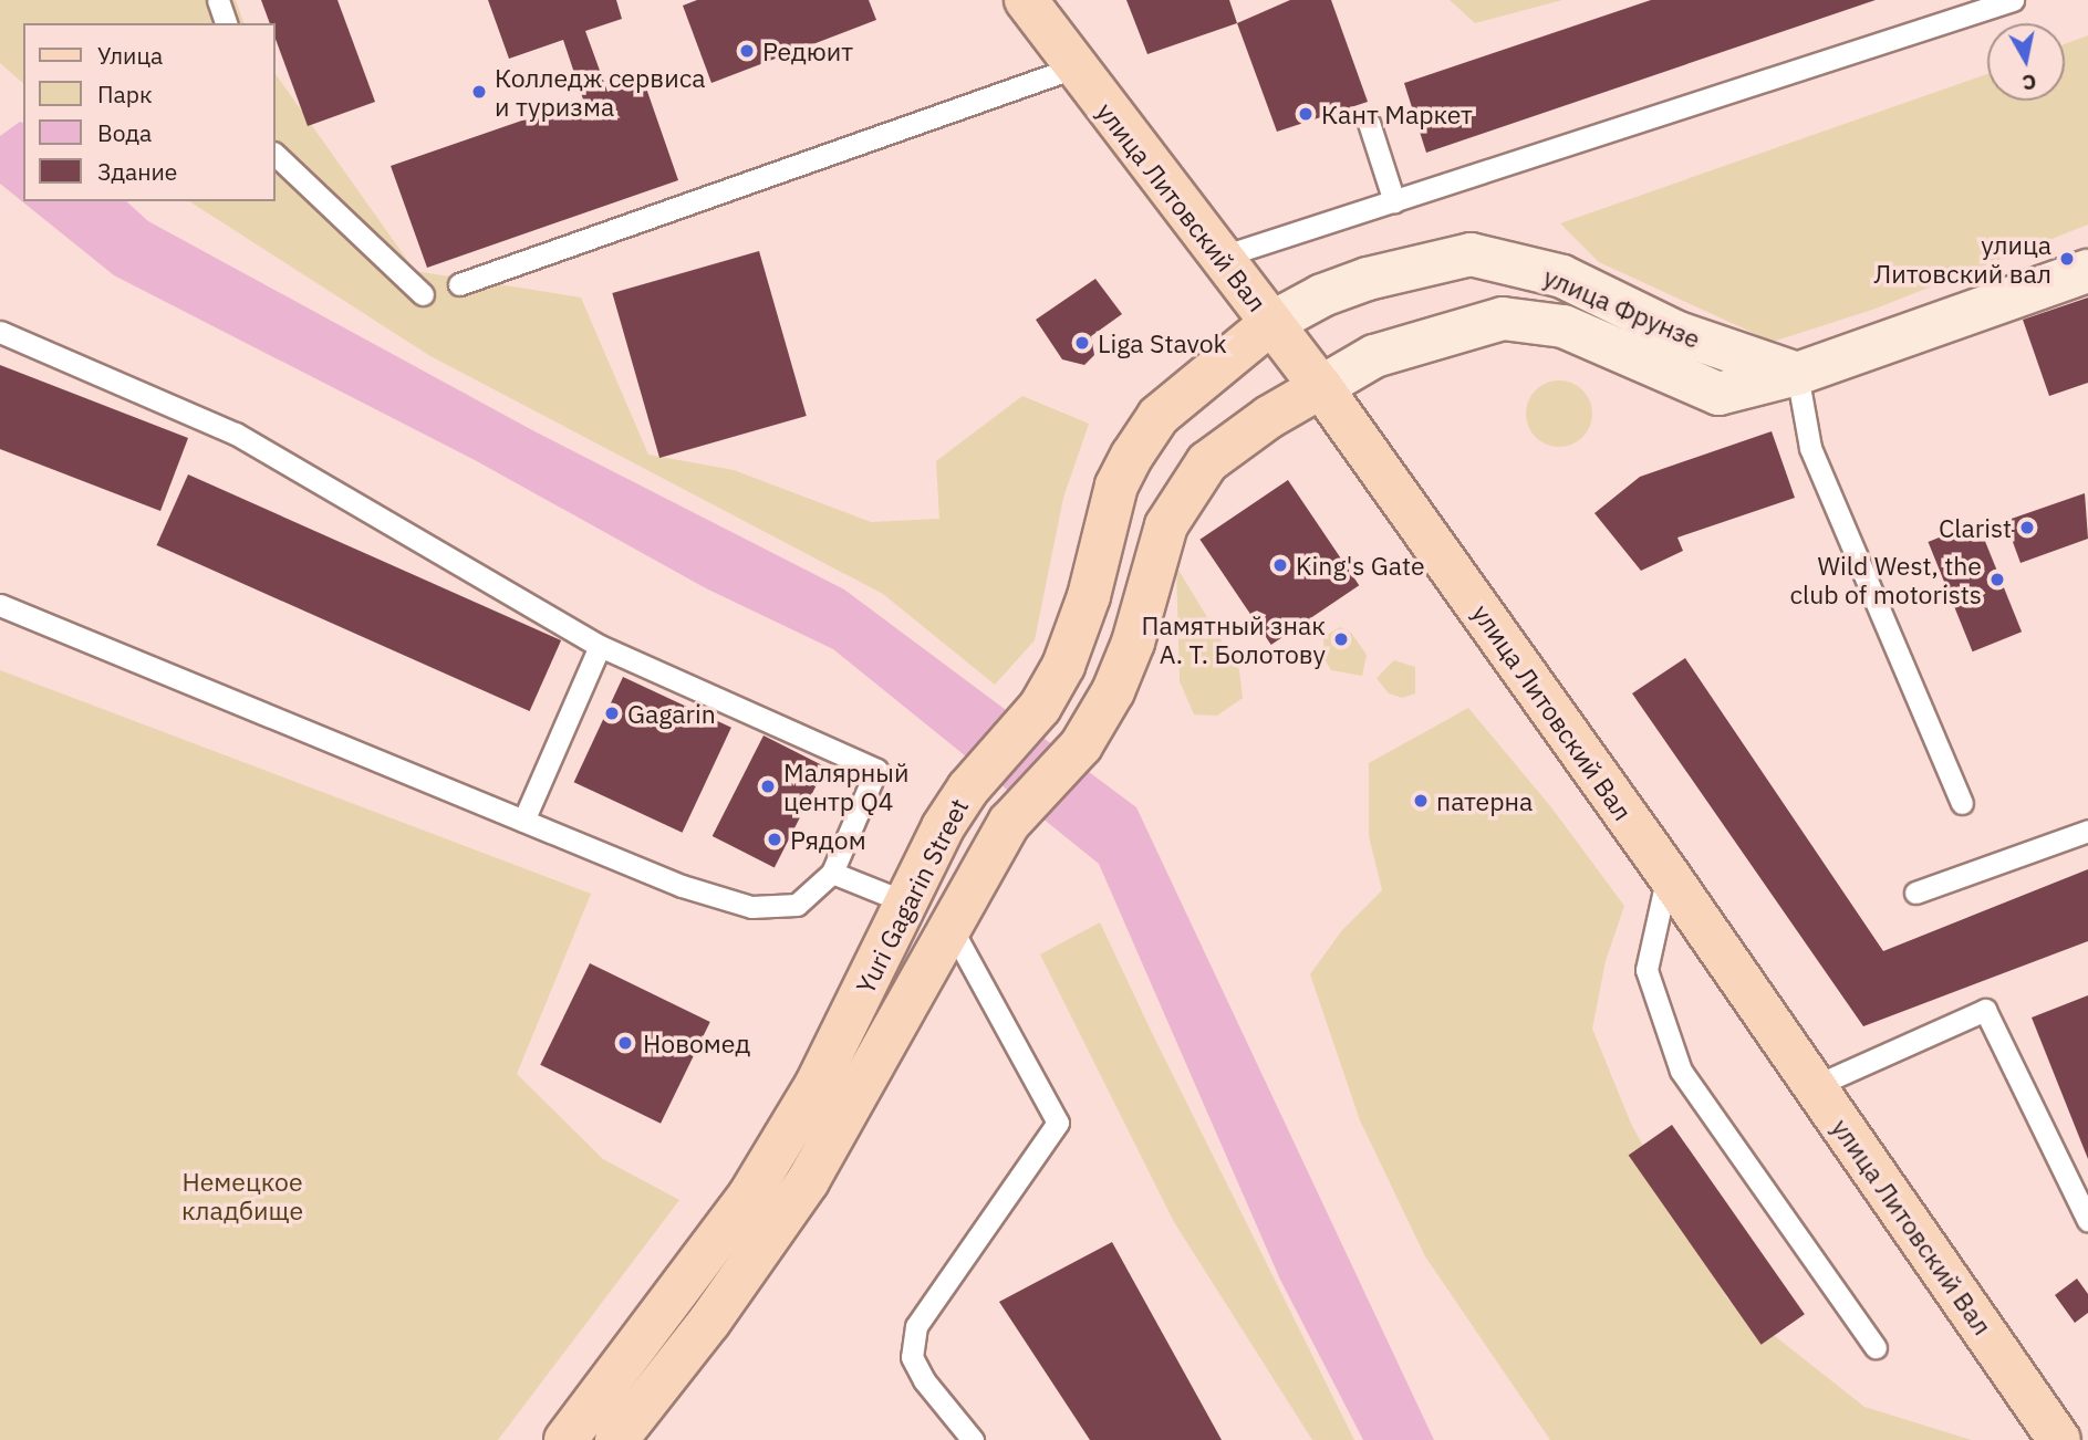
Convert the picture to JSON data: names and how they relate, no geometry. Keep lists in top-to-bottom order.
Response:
{
  "streets": {
    "main road": ["улица Литовский Вал", "улица Фрунзе", "Yuri Gagarin Street"]
  },
  "crossings": [
    ["улица Литовский Вал", "улица Фрунзе"],
    ["улица Литовский Вал", "Yuri Gagarin Street"],
    ["улица Фрунзе", "Yuri Gagarin Street"]
  ],
  "parks": ["Немецкое кладбище"],
  "places": [
    "Редюит",
    "Колледж сервиса и туризма",
    "Кант Маркет",
    "улица Литовский вал",
    "Liga Stavok",
    "Clarist",
    "King's Gate",
    "Wild West, the club of motorists",
    "Памятный знак А. Т. Болотову",
    "Gagarin",
    "Малярный центр Q4",
    "патерна",
    "Рядом",
    "Новомед"
  ],
  "legend": [
    "Улица",
    "Парк",
    "Вода",
    "Здание"
  ],
  "north": "bottom"
}
